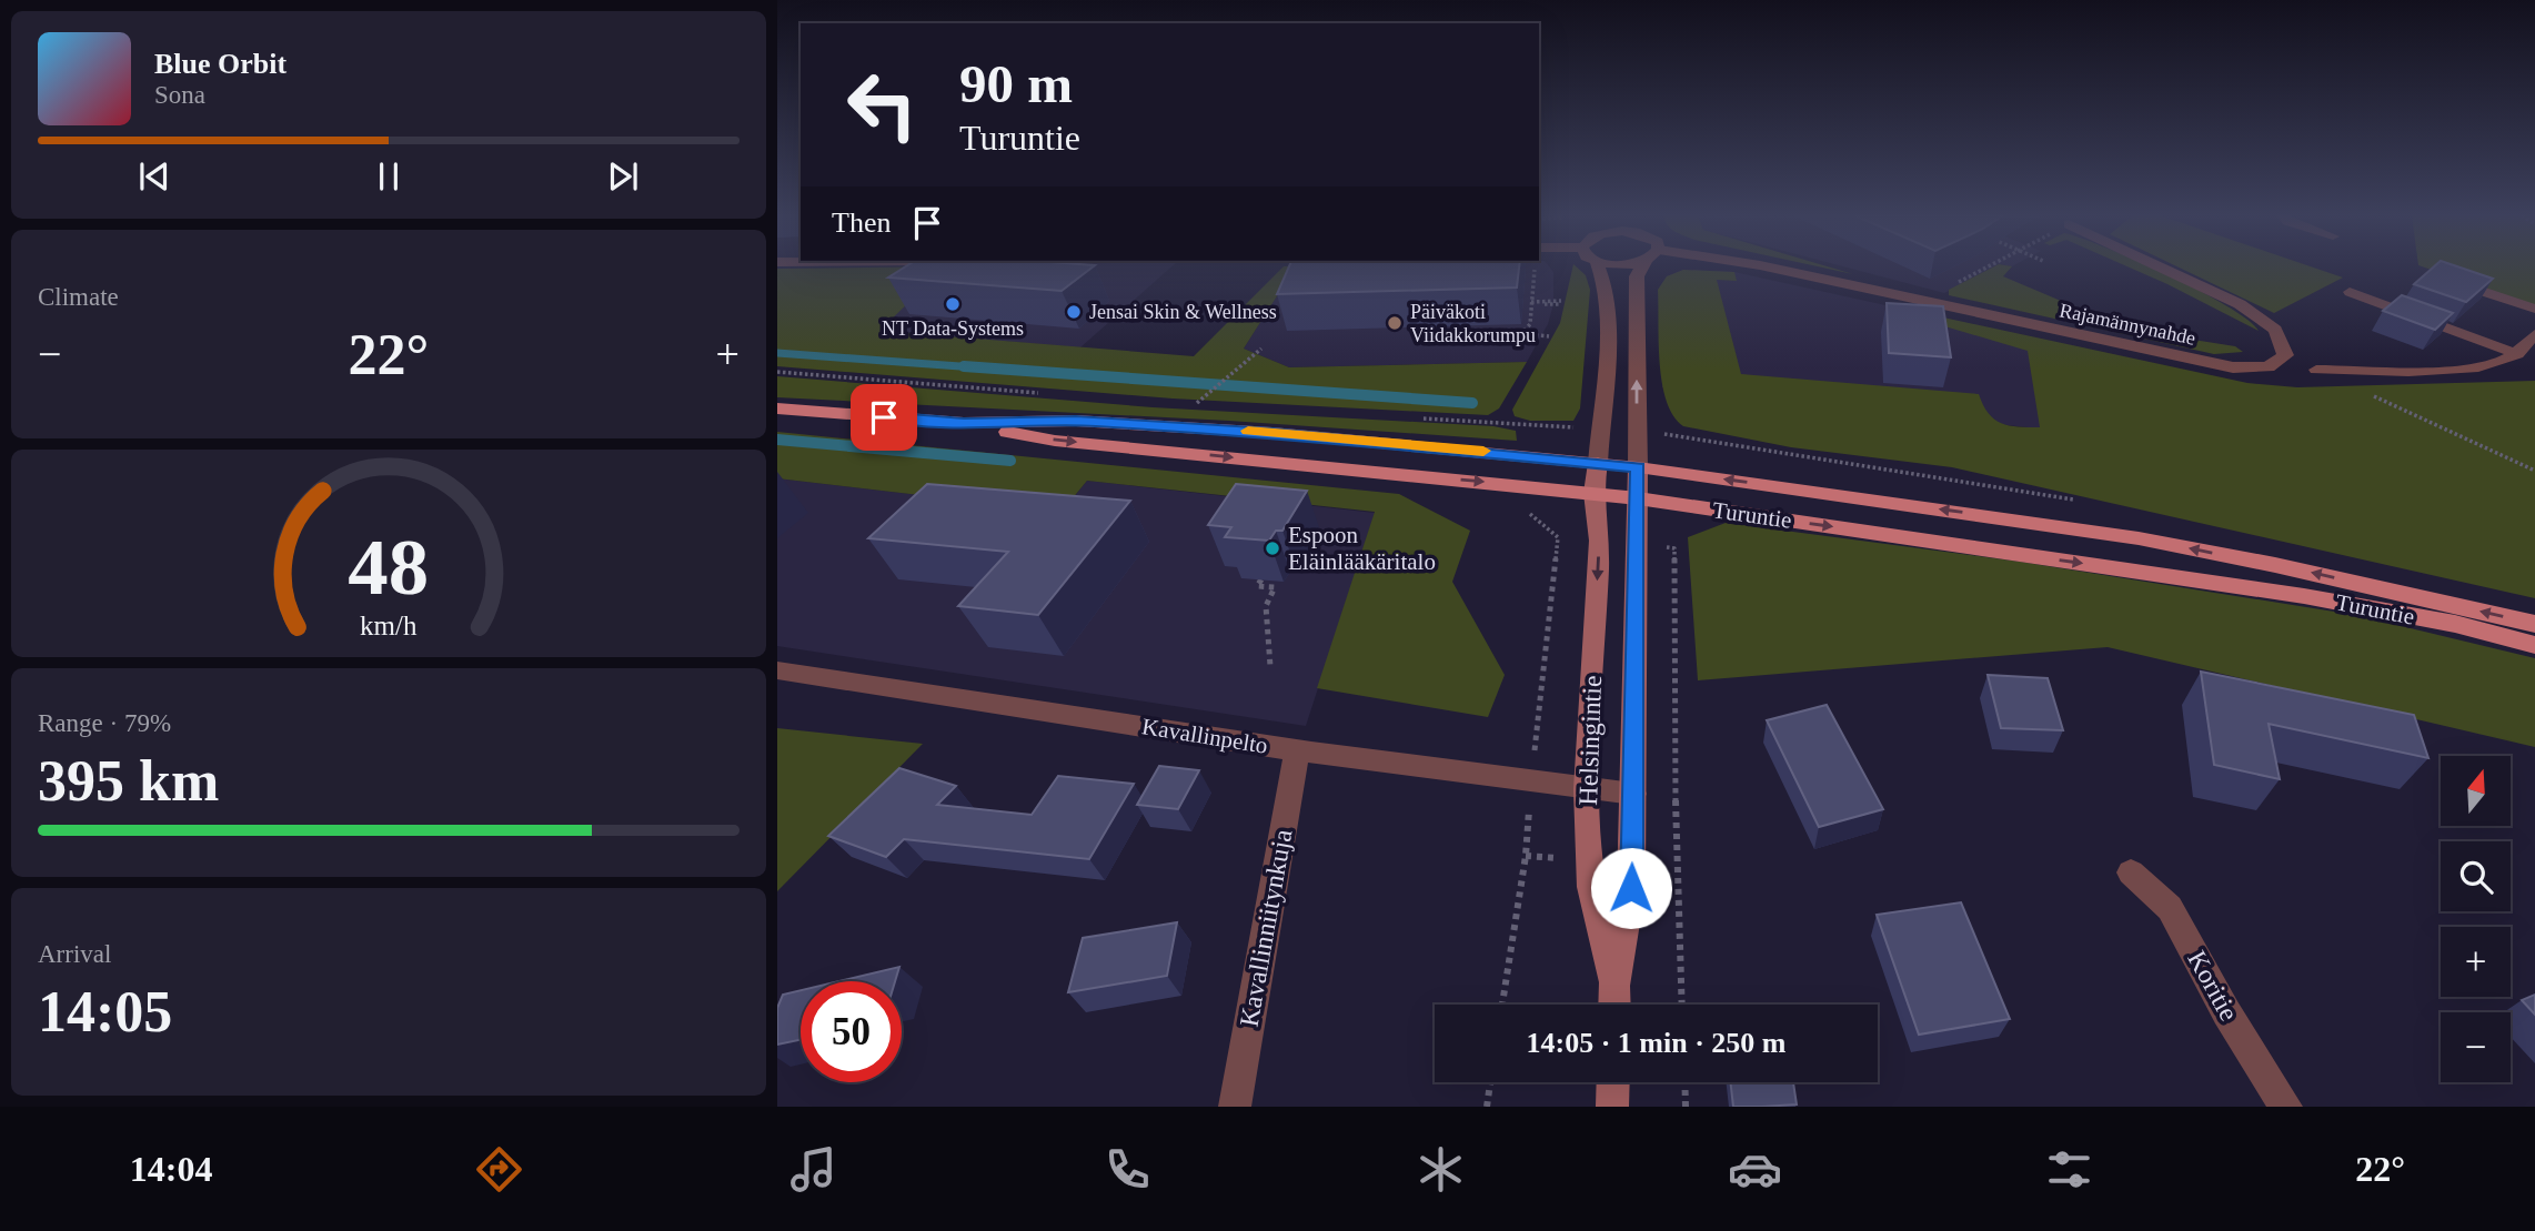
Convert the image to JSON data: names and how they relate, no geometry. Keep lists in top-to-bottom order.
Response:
{
  "streets": {
    "main road": ["Turuntie", "Helsingintie"],
    "street": [
      "Rajamännynahde",
      "Kavallinpelto",
      "Kavallinniitynkuja",
      "Koritie"
    ]
  },
  "crossings": [
    ["Turuntie", "Helsingintie"],
    ["Kavallinpelto", "Helsingintie"],
    ["Kavallinpelto", "Kavallinniitynkuja"]
  ],
  "places": [
    "NT Data-Systems",
    "Jensai Skin & Wellness",
    "Päiväkoti Viidakkorumpu",
    "Espoon Eläinlääkäritalo"
  ],
  "north": "top",
  "page": {
    "turn": ["90 m", "Turuntie"],
    "song": ["Blue Orbit", "Sona"],
    "then": "Then",
    "tile": [
      "Climate",
      ["Range · 79%", "395 km"],
      ["Arrival", "14:05"]
    ],
    "heat": ["−", "22°", "+"],
    "map_buttons": ["+", "−"],
    "limit": "50",
    "trip": "14:05 · 1 min · 250 m",
    "tabs": ["14:04", "22°"],
    "gauge": ["48", "km/h"]
  }
}
